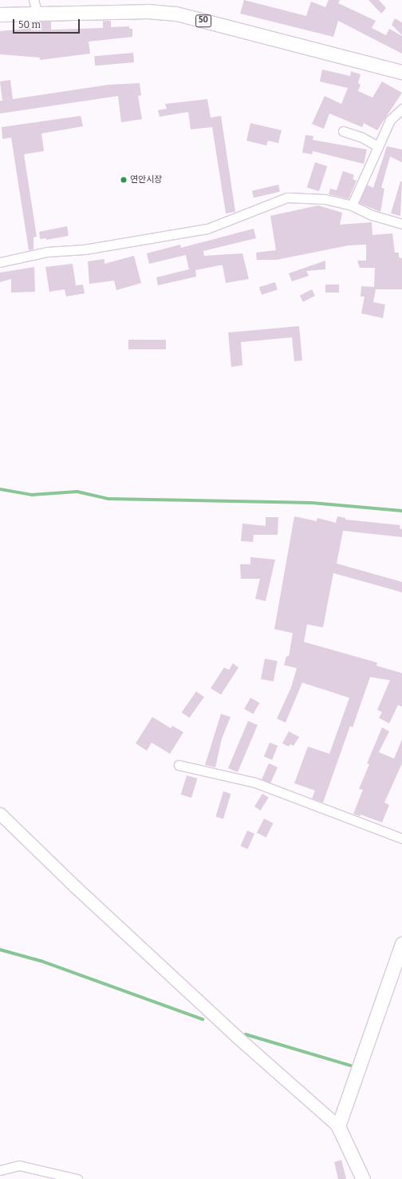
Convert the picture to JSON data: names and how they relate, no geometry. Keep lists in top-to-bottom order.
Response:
{
  "streets": {
    "main road": ["50"]
  },
  "places": ["연안시장"],
  "scale_bar": "50 m"
}
